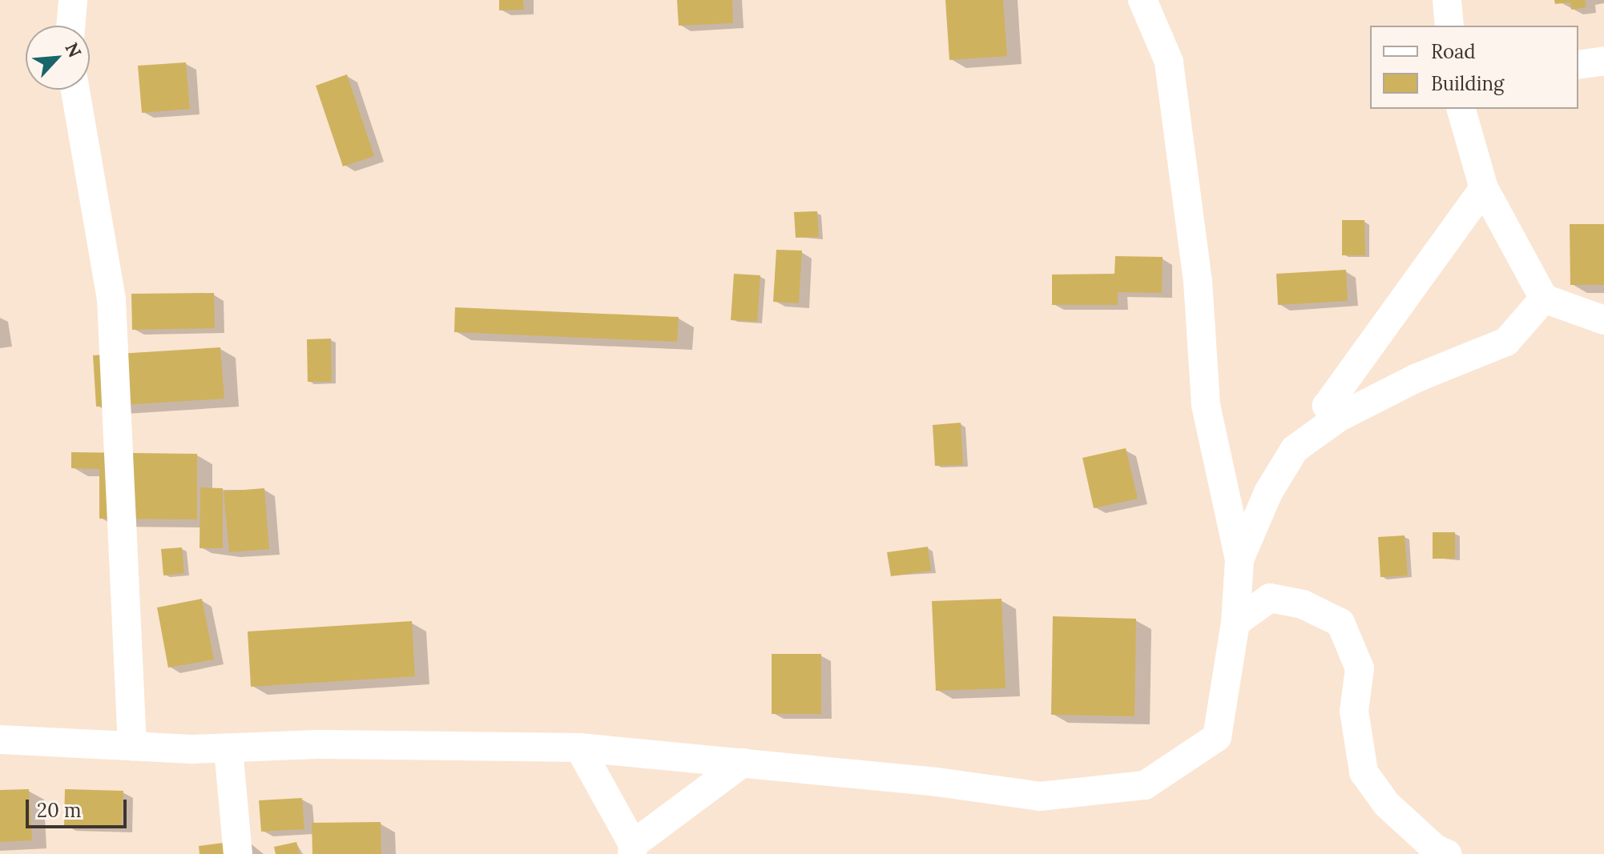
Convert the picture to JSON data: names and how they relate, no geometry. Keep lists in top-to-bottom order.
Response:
{
  "legend": ["Road", "Building"],
  "scale_bar": "20 m",
  "north": "top right"
}
